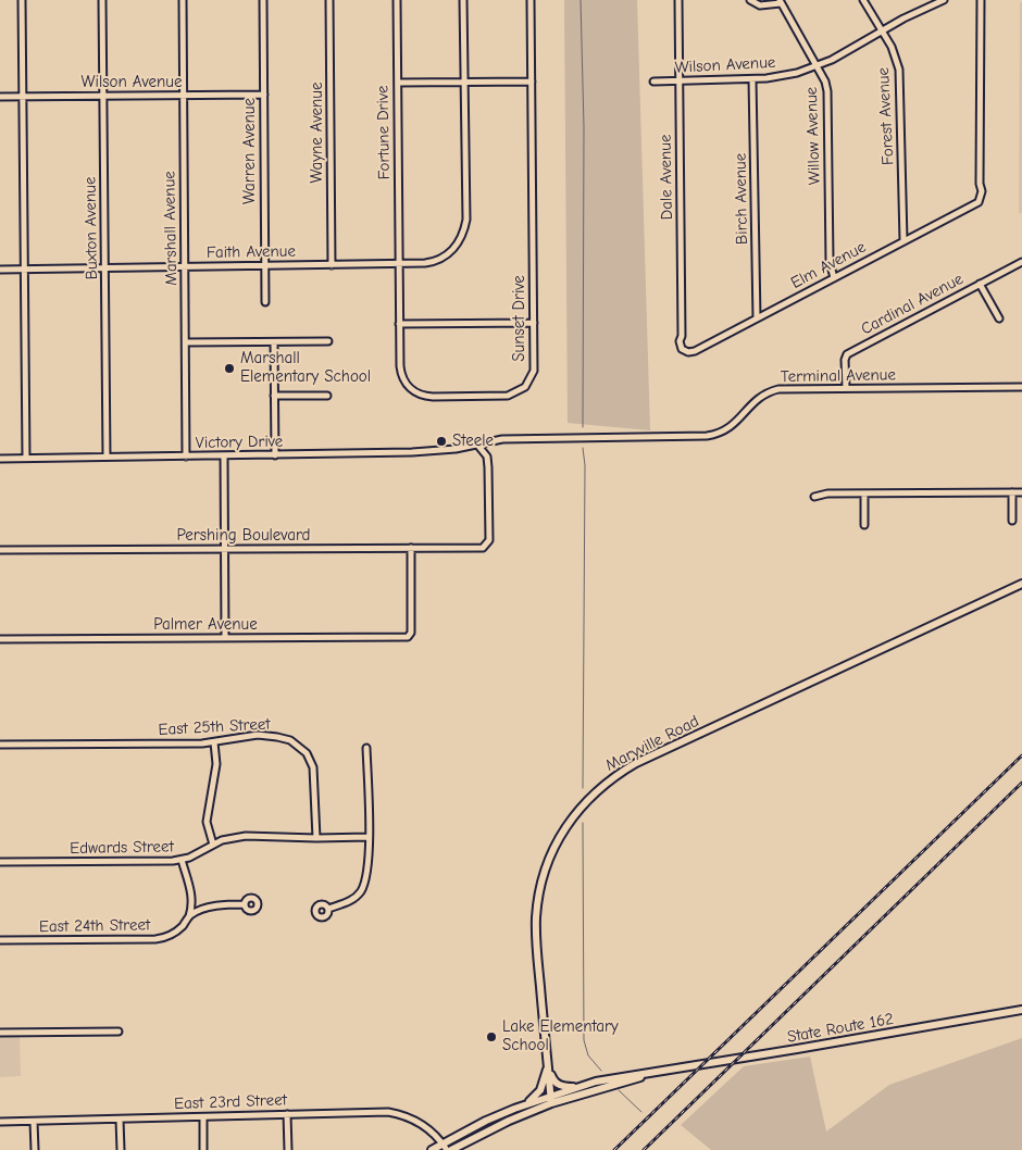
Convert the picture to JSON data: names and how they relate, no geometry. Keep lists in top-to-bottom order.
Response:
{
  "streets": {
    "main road": ["Maryville Road", "State Route 162"],
    "street": [
      "Wilson Avenue",
      "Forest Avenue",
      "Wayne Avenue",
      "Fortune Drive",
      "Willow Avenue",
      "Warren Avenue",
      "Dale Avenue",
      "Birch Avenue",
      "Buxton Avenue",
      "Marshall Avenue",
      "Faith Avenue",
      "Elm Avenue",
      "Cardinal Avenue",
      "Sunset Drive",
      "Terminal Avenue",
      "Victory Drive",
      "Pershing Boulevard",
      "Palmer Avenue",
      "East 25th Street",
      "Edwards Street",
      "East 24th Street",
      "East 23rd Street"
    ]
  },
  "crossings": [
    ["Wilson Avenue", "Forest Avenue"],
    ["Wilson Avenue", "Willow Avenue"],
    ["Wilson Avenue", "Warren Avenue"],
    ["Wilson Avenue", "Dale Avenue"],
    ["Wilson Avenue", "Birch Avenue"],
    ["Wilson Avenue", "Buxton Avenue"],
    ["Wilson Avenue", "Marshall Avenue"],
    ["Forest Avenue", "Elm Avenue"],
    ["Wayne Avenue", "Faith Avenue"],
    ["Fortune Drive", "Faith Avenue"],
    ["Fortune Drive", "Sunset Drive"],
    ["Willow Avenue", "Elm Avenue"],
    ["Warren Avenue", "Faith Avenue"],
    ["Dale Avenue", "Elm Avenue"],
    ["Birch Avenue", "Elm Avenue"],
    ["Buxton Avenue", "Faith Avenue"],
    ["Buxton Avenue", "Victory Drive"],
    ["Marshall Avenue", "Faith Avenue"],
    ["Marshall Avenue", "Victory Drive"],
    ["Faith Avenue", "Sunset Drive"],
    ["Cardinal Avenue", "Terminal Avenue"],
    ["Terminal Avenue", "Victory Drive"],
    ["Terminal Avenue", "Pershing Boulevard"],
    ["Victory Drive", "Pershing Boulevard"],
    ["Pershing Boulevard", "Palmer Avenue"],
    ["East 25th Street", "Edwards Street"],
    ["Maryville Road", "State Route 162"],
    ["State Route 162", "East 23rd Street"]
  ],
  "places": ["Marshall Elementary School", "Steele", "Lake Elementary School"]
}
